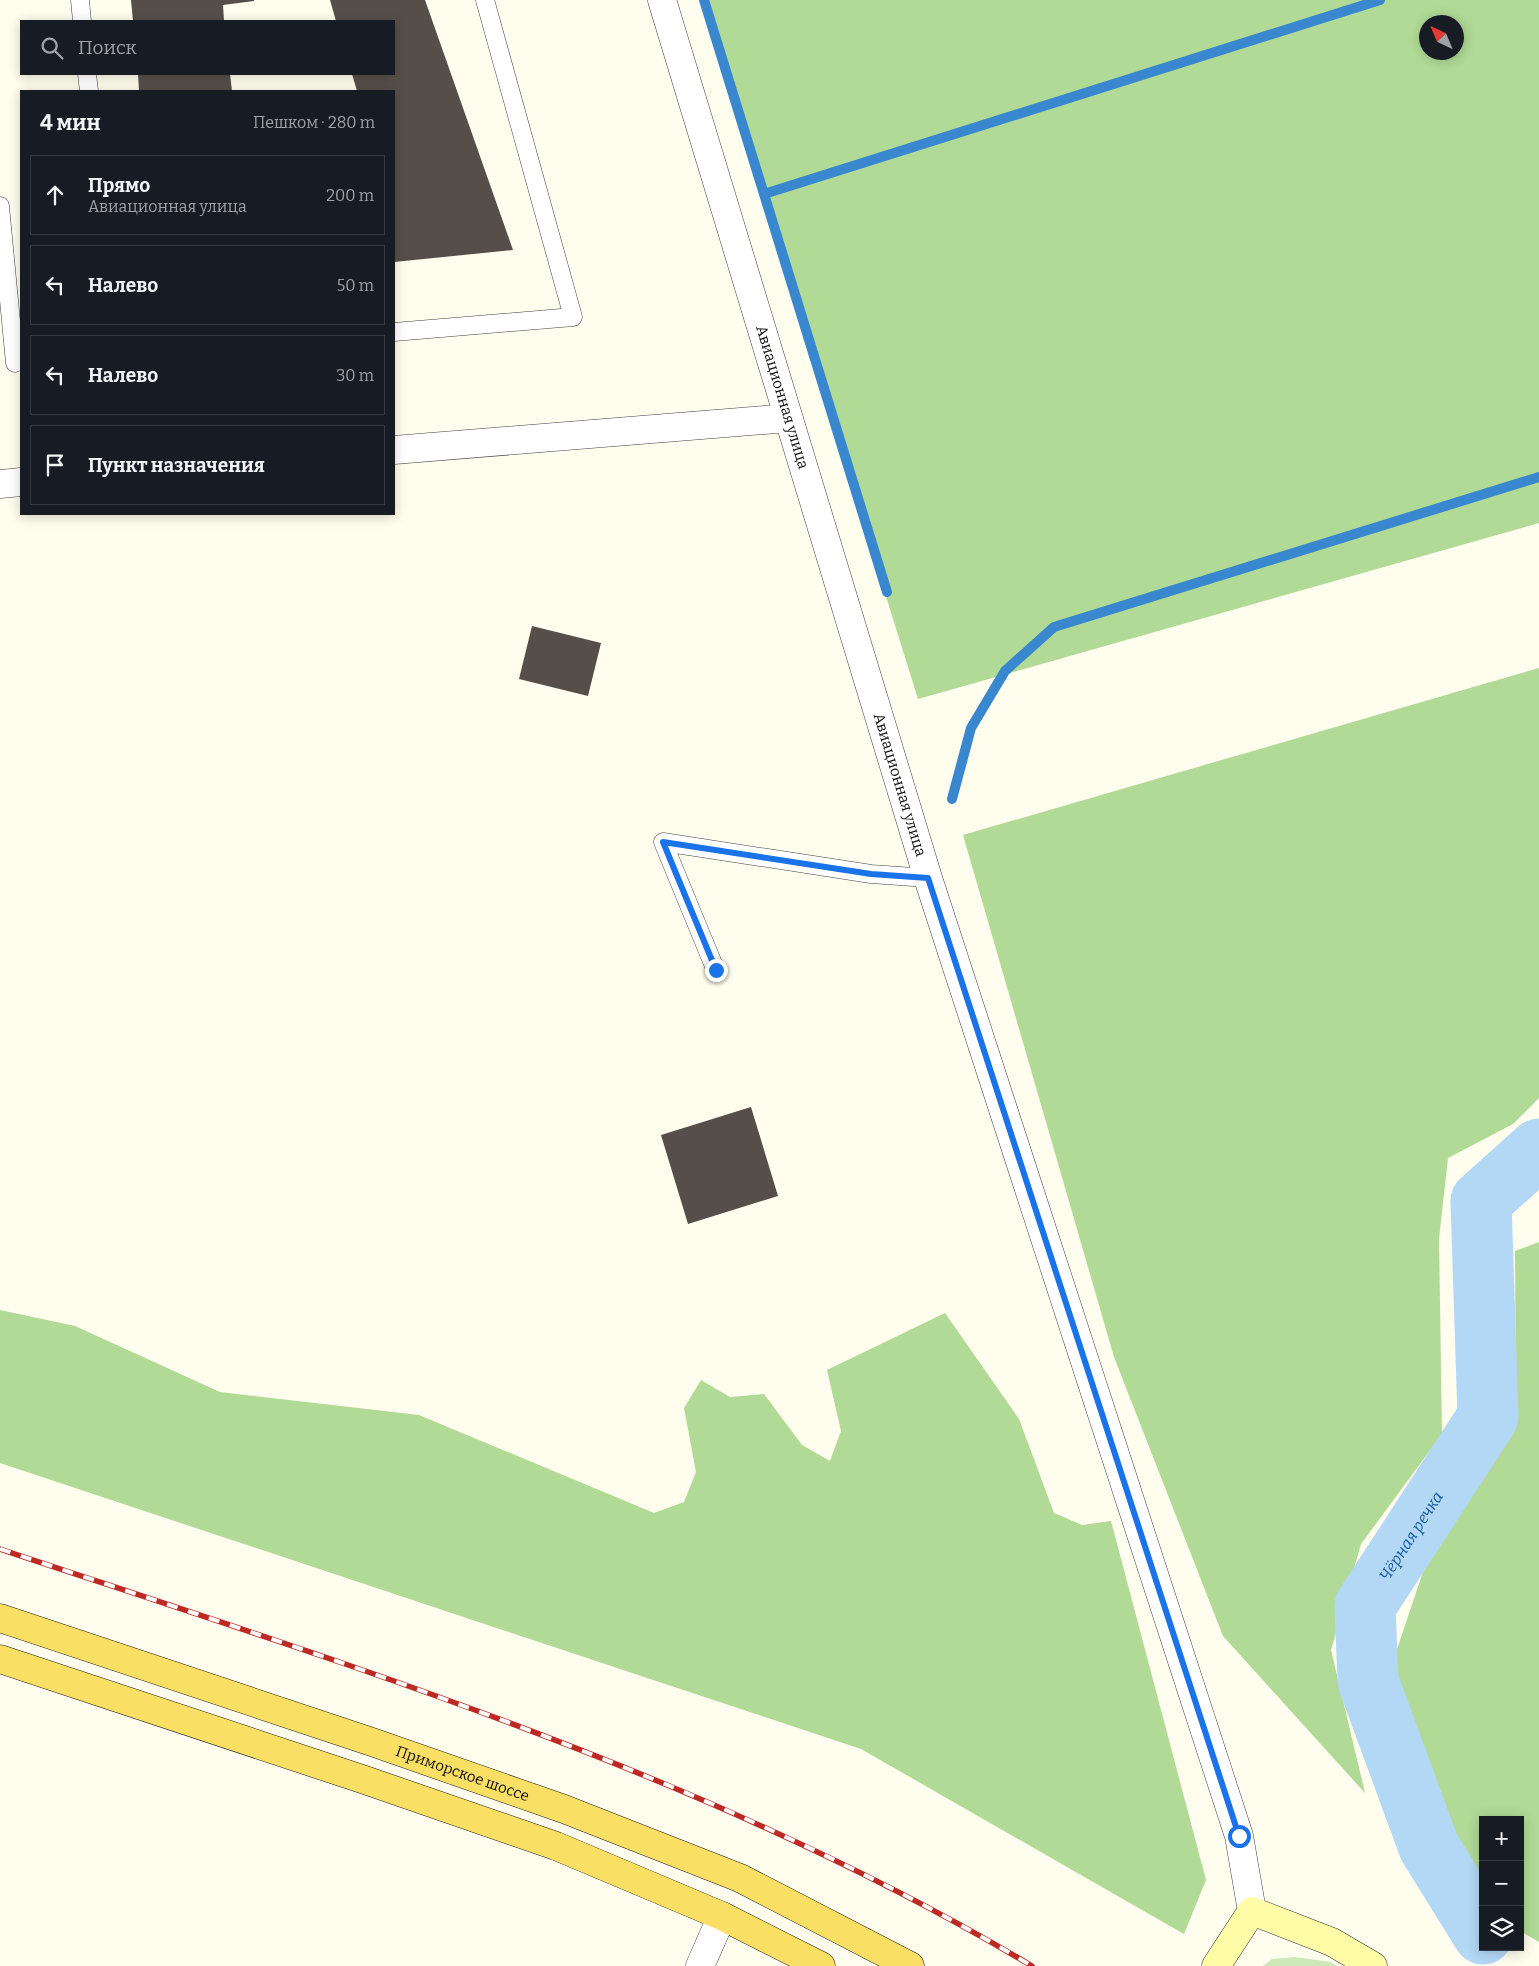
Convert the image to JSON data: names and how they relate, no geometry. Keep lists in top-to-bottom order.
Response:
{
  "streets": {
    "main road": ["Приморское шоссе"],
    "street": ["Авиационная улица"]
  },
  "water": ["Чёрная речка"],
  "north": "top left",
  "page": {
    "search": "Поиск",
    "heading": ["4 мин", "Пешком · 280 m"],
    "list": [
      ["Прямо", "Авиационная улица", "200 m"],
      ["Налево", "50 m"],
      ["Налево", "30 m"],
      "Пункт назначения"
    ],
    "map_buttons": ["+", "−"]
  }
}
